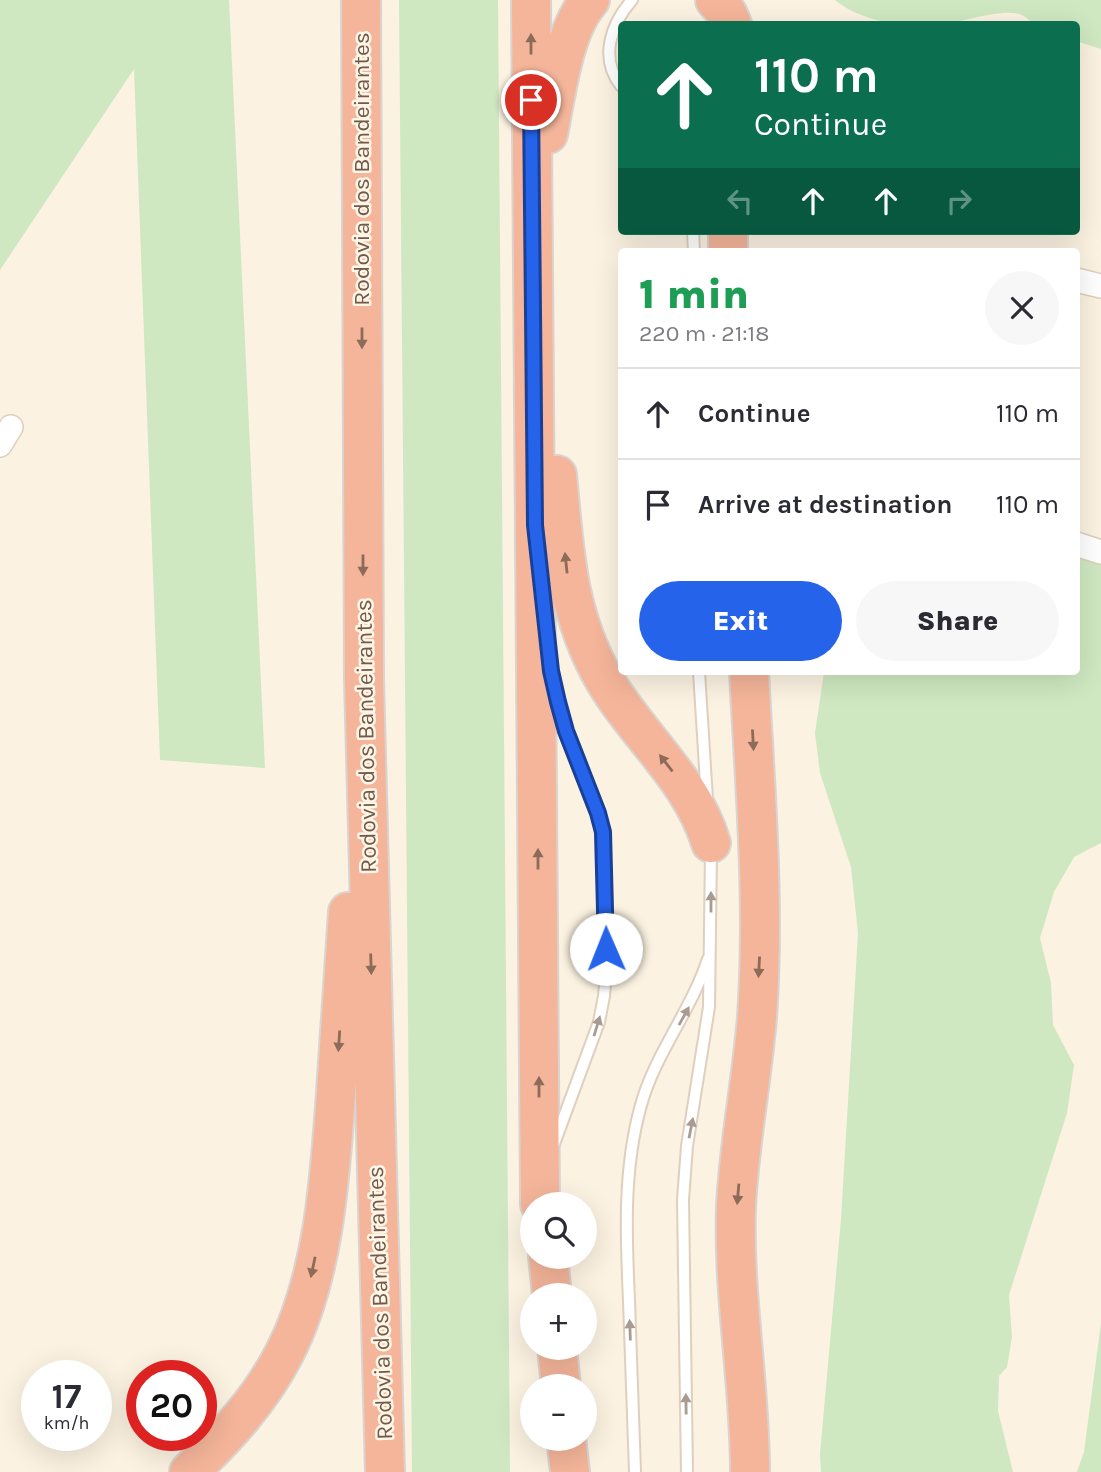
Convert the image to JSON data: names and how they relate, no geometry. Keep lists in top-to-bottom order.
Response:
{
  "streets": {
    "highway": ["Rodovia dos Bandeirantes"]
  },
  "page": {
    "turn": ["110 m", "Continue"],
    "heading": ["1 min", "220 m · 21:18"],
    "list": [
      {
        "name": "Continue",
        "value": "110 m"
      },
      {
        "name": "Arrive at destination",
        "value": "110 m"
      }
    ],
    "buttons": ["Exit", "Share"],
    "map_buttons": ["+", "−"],
    "speed": "17 km/h",
    "limit": "20"
  }
}
